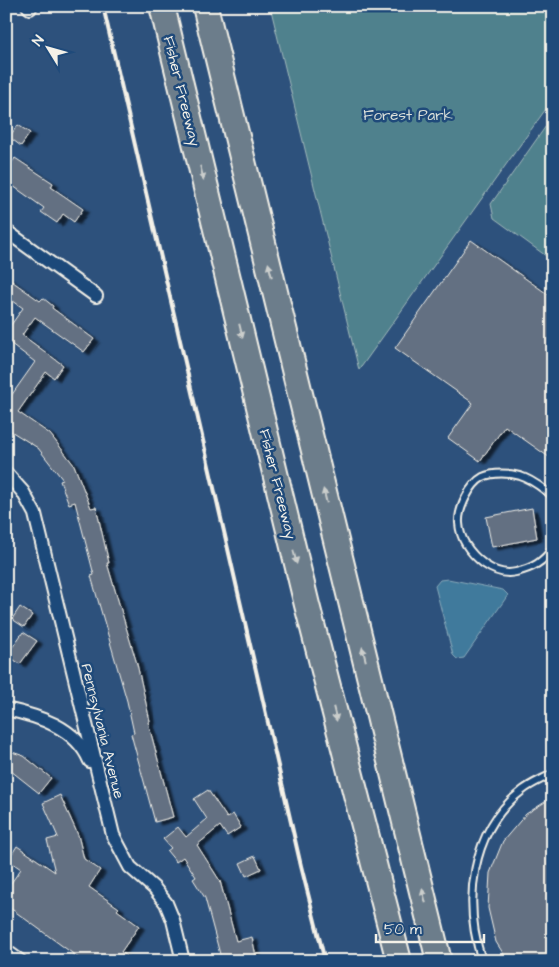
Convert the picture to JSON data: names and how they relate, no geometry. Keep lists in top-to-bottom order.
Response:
{
  "streets": {
    "highway": ["Fisher Freeway"],
    "street": ["Pennsylvania Avenue"]
  },
  "parks": ["Forest Park"],
  "scale_bar": "50 m",
  "north": "top left"
}
